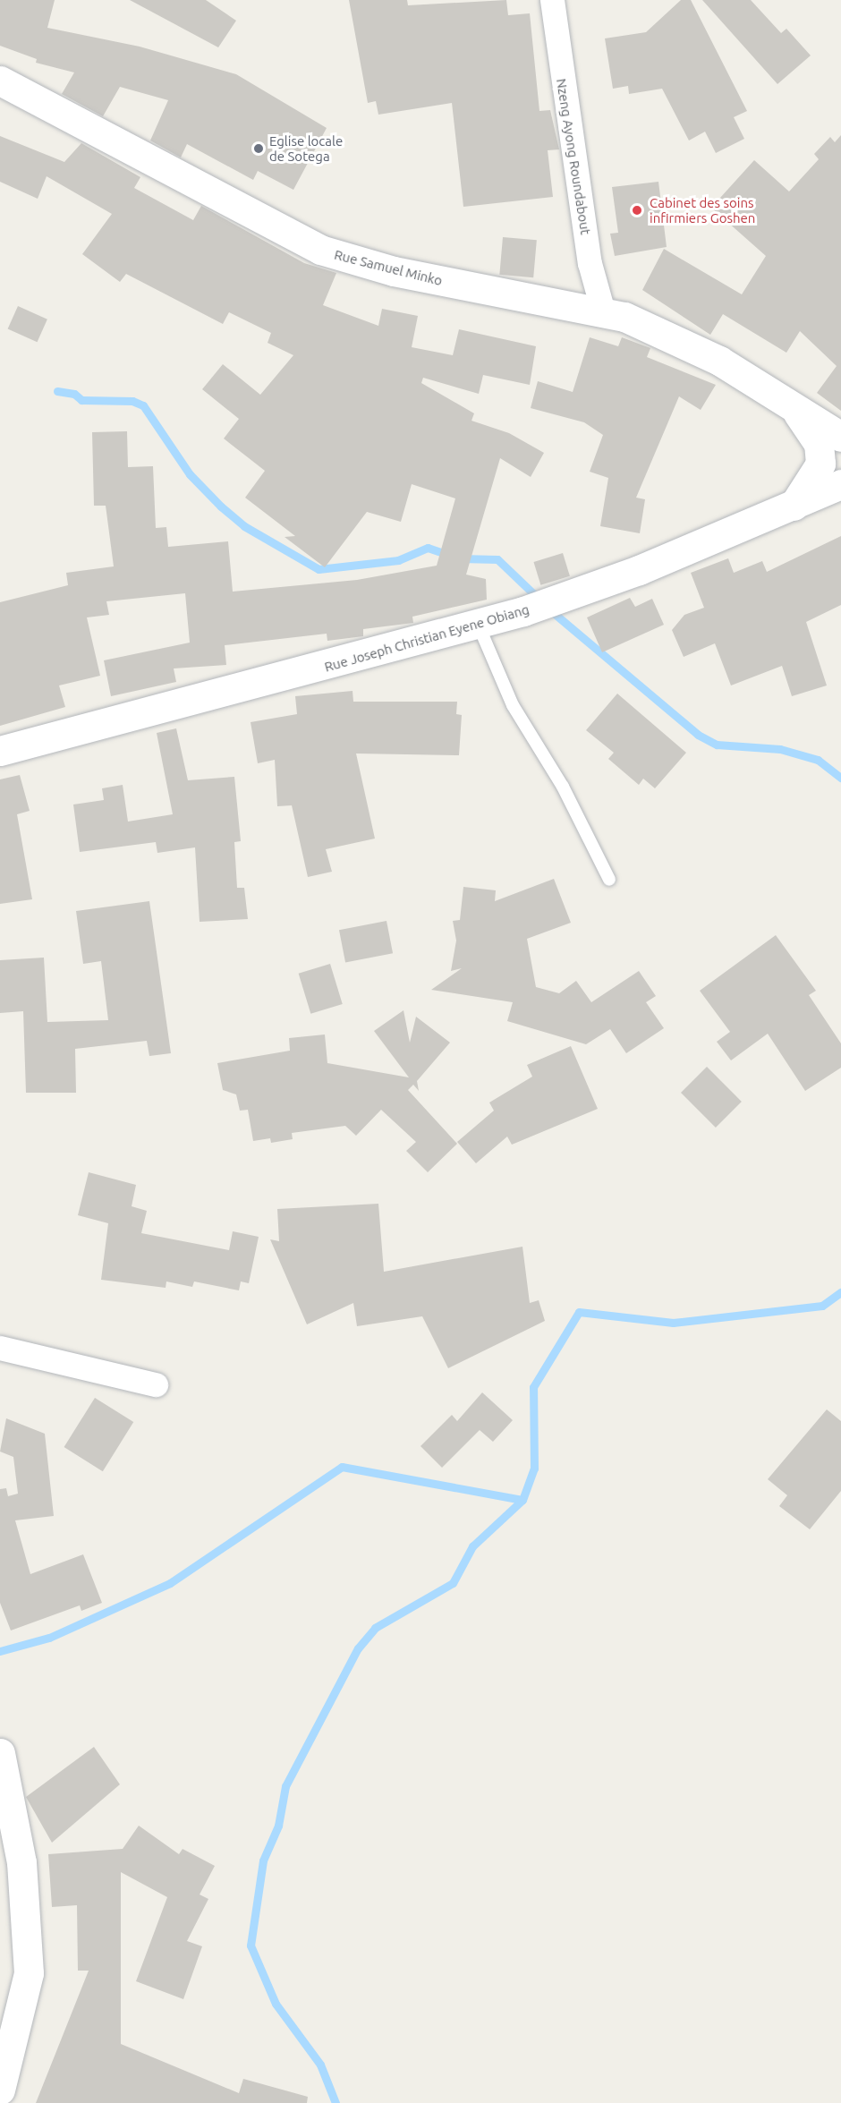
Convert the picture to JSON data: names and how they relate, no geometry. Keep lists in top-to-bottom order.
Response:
{
  "streets": {
    "street": ["Nzeng Ayong Roundabout", "Rue Samuel Minko", "Rue Joseph Christian Eyene Obiang"]
  },
  "crossings": [
    ["Nzeng Ayong Roundabout", "Rue Samuel Minko"]
  ],
  "places": ["Eglise locale de Sotega", "Cabinet des soins infirmiers Goshen"]
}
